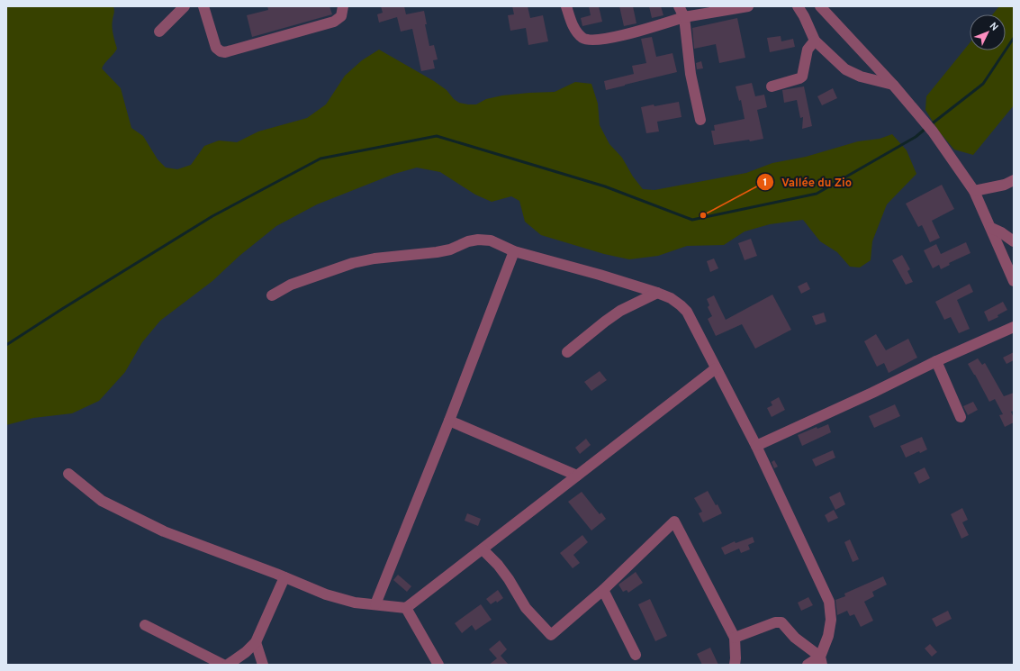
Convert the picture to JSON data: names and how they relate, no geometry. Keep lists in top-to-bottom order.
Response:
{
  "places": ["Vallée du Zio"],
  "north": "top right"
}
